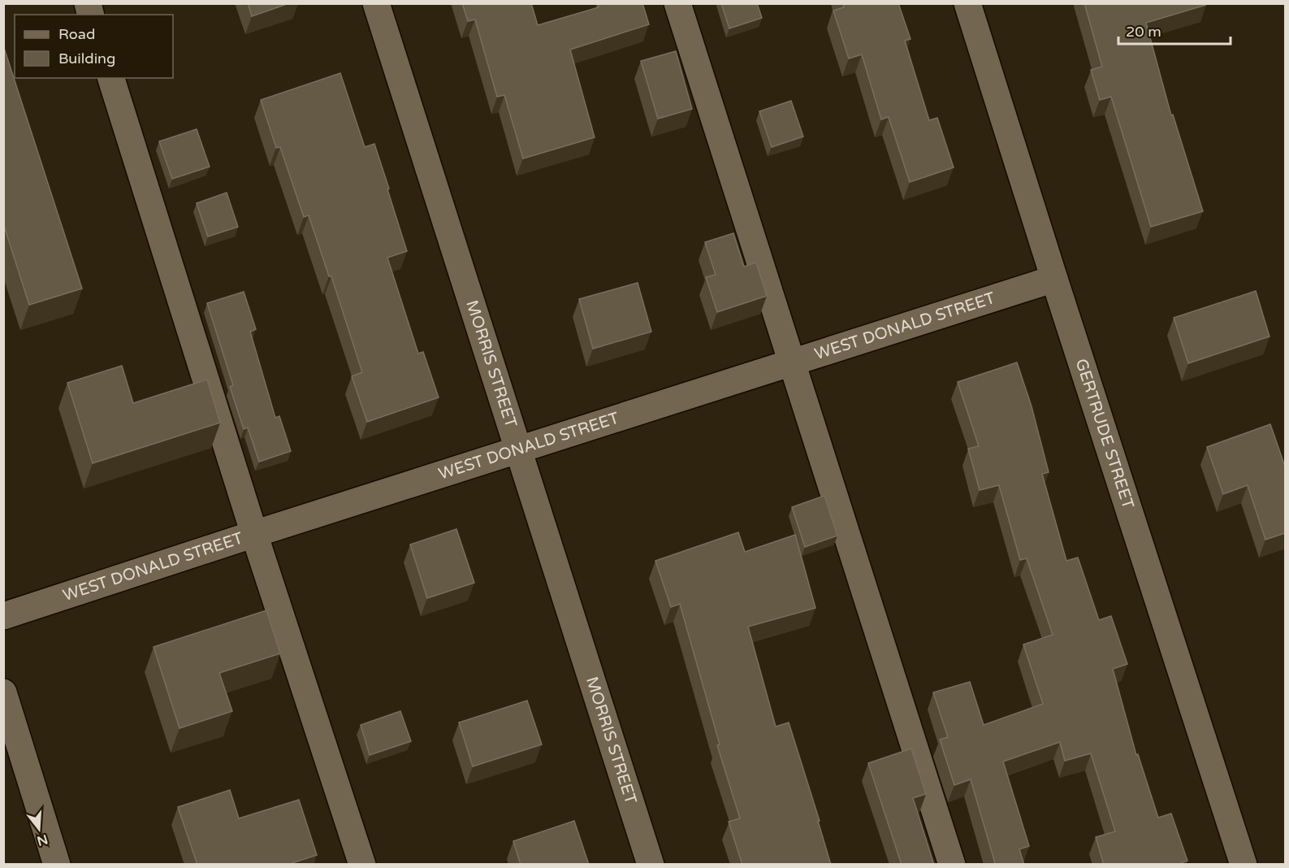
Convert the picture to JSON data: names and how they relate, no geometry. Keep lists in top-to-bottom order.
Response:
{
  "streets": {
    "street": ["WEST DONALD STREET", "MORRIS STREET", "GERTRUDE STREET"]
  },
  "crossings": [
    ["WEST DONALD STREET", "MORRIS STREET"],
    ["WEST DONALD STREET", "GERTRUDE STREET"]
  ],
  "legend": ["Road", "Building"],
  "scale_bar": "20 m",
  "north": "bottom"
}
